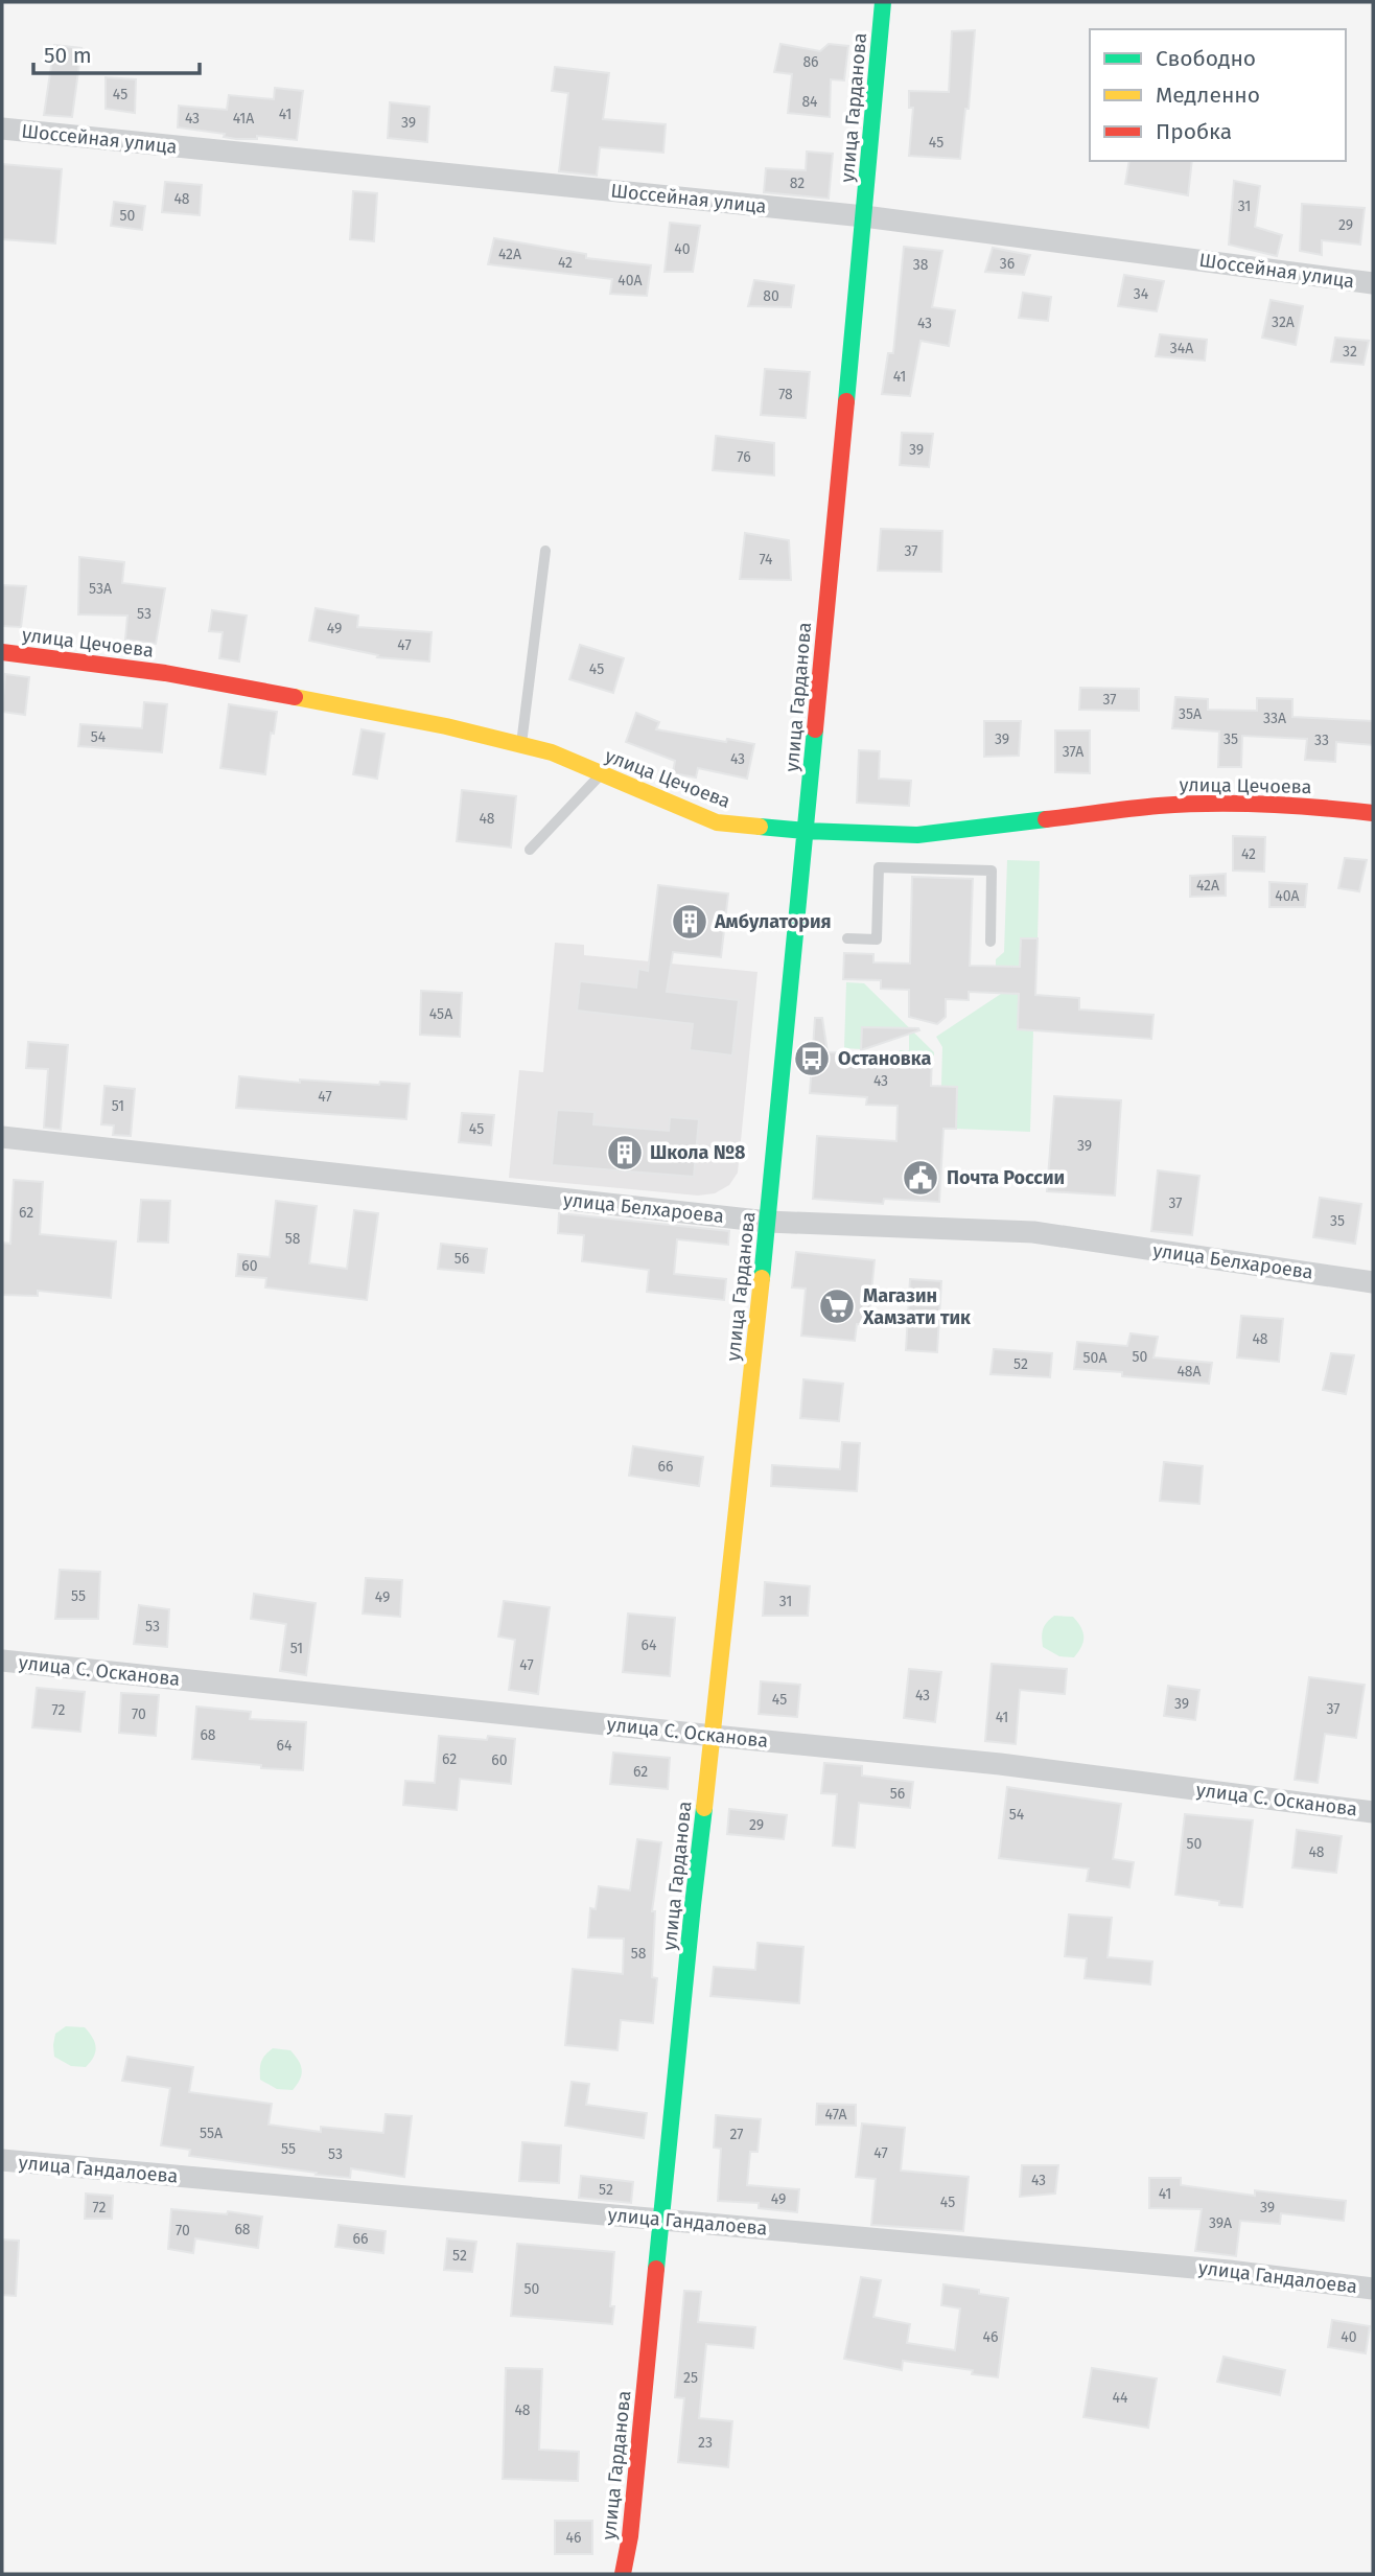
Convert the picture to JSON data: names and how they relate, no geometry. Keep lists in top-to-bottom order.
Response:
{
  "streets": {
    "street": [
      "улица Гарданова",
      "Шоссейная улица",
      "улица Цечоева",
      "улица Белхароева",
      "улица С. Осканова",
      "улица Гандалоева"
    ]
  },
  "crossings": [
    ["улица Гарданова", "Шоссейная улица"],
    ["улица Гарданова", "улица Цечоева"],
    ["улица Гарданова", "улица Белхароева"],
    ["улица Гарданова", "улица С. Осканова"],
    ["улица Гарданова", "улица Гандалоева"]
  ],
  "places": {
    "building": ["Амбулатория", "Школа №8"],
    "bus stop": ["Остановка"],
    "public building": ["Почта России"],
    "supermarket": ["Магазин Хамзати тик"]
  },
  "house_numbers": [
    "86",
    "45",
    "84",
    "41",
    "43",
    "41А",
    "39",
    "45",
    "82",
    "48",
    "31",
    "50",
    "29",
    "40",
    "42А",
    "42",
    "36",
    "38",
    "40А",
    "34",
    "80",
    "32А",
    "43",
    "34А",
    "32",
    "41",
    "78",
    "39",
    "76",
    "37",
    "74",
    "53А",
    "53",
    "49",
    "47",
    "45",
    "37",
    "35А",
    "33А",
    "54",
    "39",
    "35",
    "33",
    "37А",
    "43",
    "48",
    "42",
    "42А",
    "40А",
    "45А",
    "43",
    "47",
    "51",
    "45",
    "39",
    "37",
    "62",
    "35",
    "58",
    "56",
    "60",
    "48",
    "50",
    "50А",
    "52",
    "48А",
    "66",
    "55",
    "49",
    "31",
    "53",
    "64",
    "51",
    "47",
    "43",
    "45",
    "39",
    "37",
    "72",
    "70",
    "41",
    "68",
    "64",
    "62",
    "60",
    "62",
    "56",
    "54",
    "29",
    "50",
    "48",
    "58",
    "47А",
    "55А",
    "27",
    "55",
    "47",
    "53",
    "43",
    "52",
    "41",
    "49",
    "45",
    "72",
    "39",
    "39А",
    "68",
    "70",
    "66",
    "52",
    "50",
    "46",
    "40",
    "25",
    "44",
    "48",
    "23",
    "46"
  ],
  "legend": ["Свободно", "Медленно", "Пробка"],
  "scale_bar": "50 m"
}
